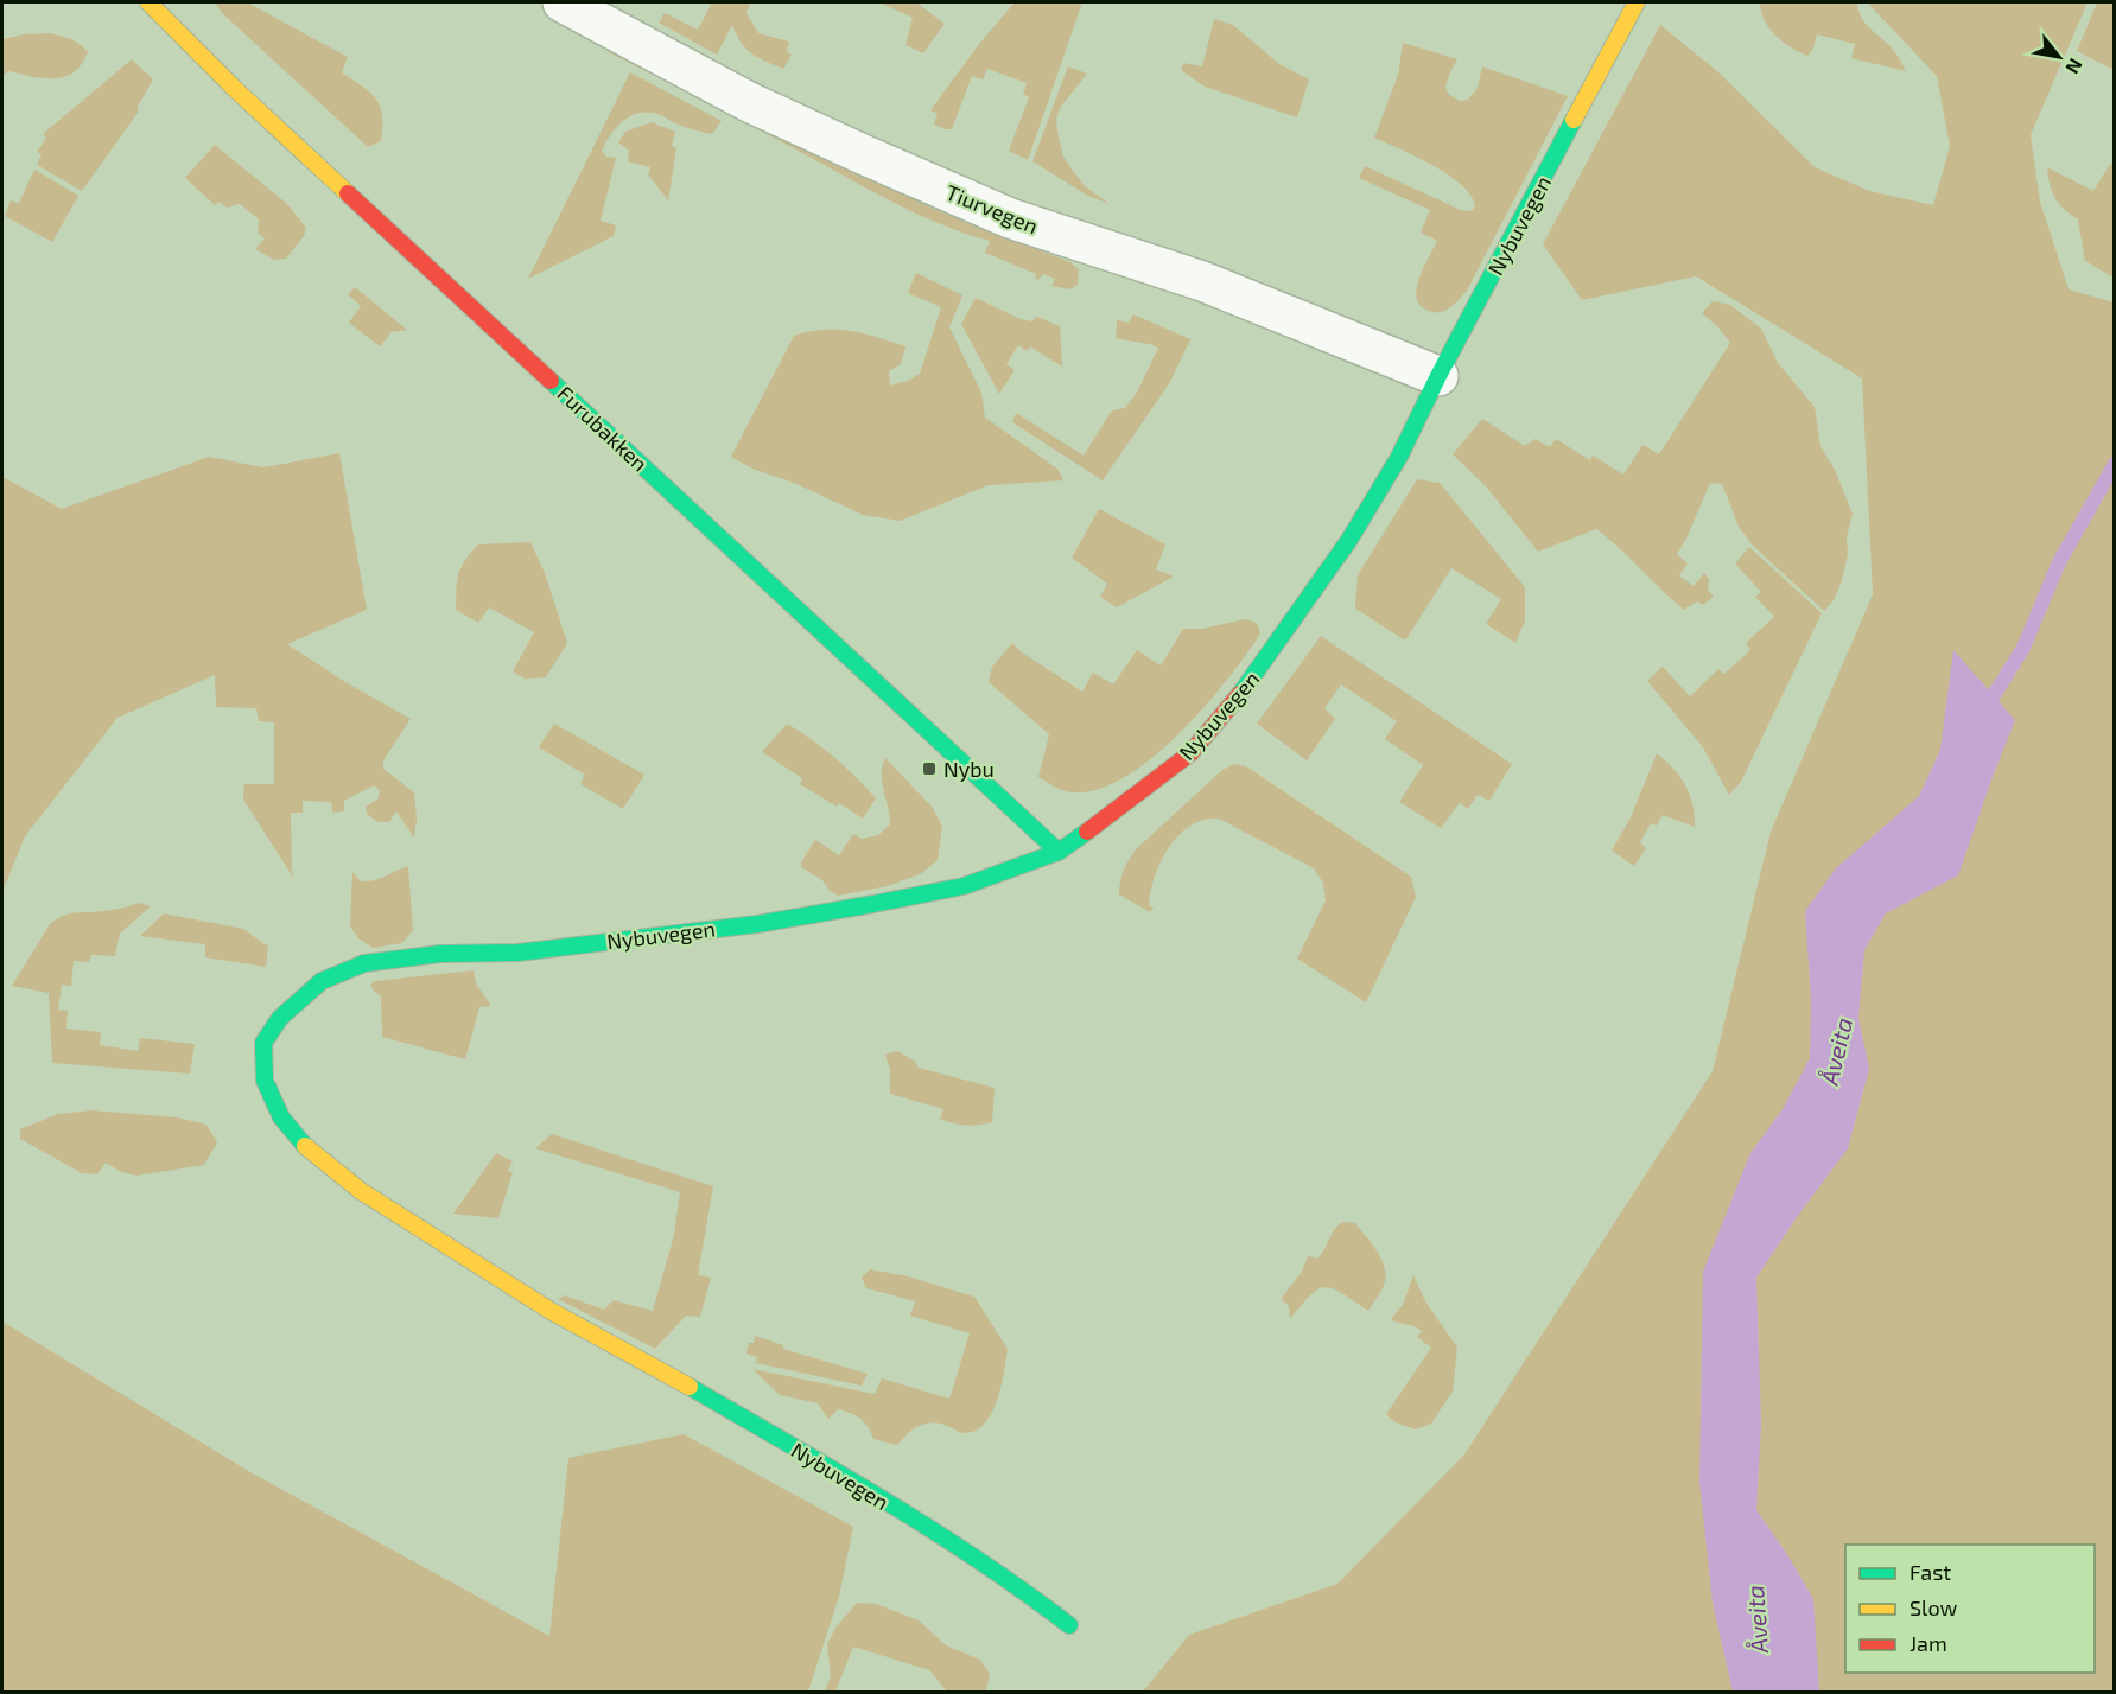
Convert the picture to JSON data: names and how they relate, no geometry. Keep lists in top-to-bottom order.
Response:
{
  "streets": {
    "street": ["Tiurvegen", "Nybuvegen", "Furubakken"]
  },
  "crossings": [
    ["Tiurvegen", "Nybuvegen"],
    ["Nybuvegen", "Furubakken"]
  ],
  "water": ["Åveita"],
  "places": {
    "transit": ["Nybu"]
  },
  "legend": ["Fast", "Slow", "Jam"],
  "north": "bottom right"
}
